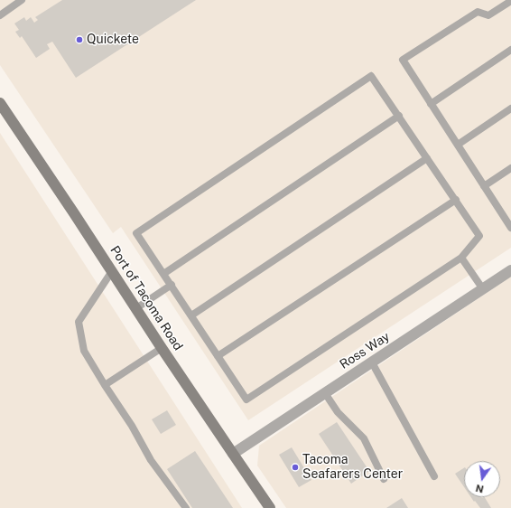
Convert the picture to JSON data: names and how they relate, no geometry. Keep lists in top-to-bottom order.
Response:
{
  "streets": {
    "main road": ["Port of Tacoma Road"],
    "street": ["Ross Way"]
  },
  "crossings": [
    ["Port of Tacoma Road", "Ross Way"]
  ],
  "places": ["Quickete", "Tacoma Seafarers Center"],
  "north": "bottom"
}
